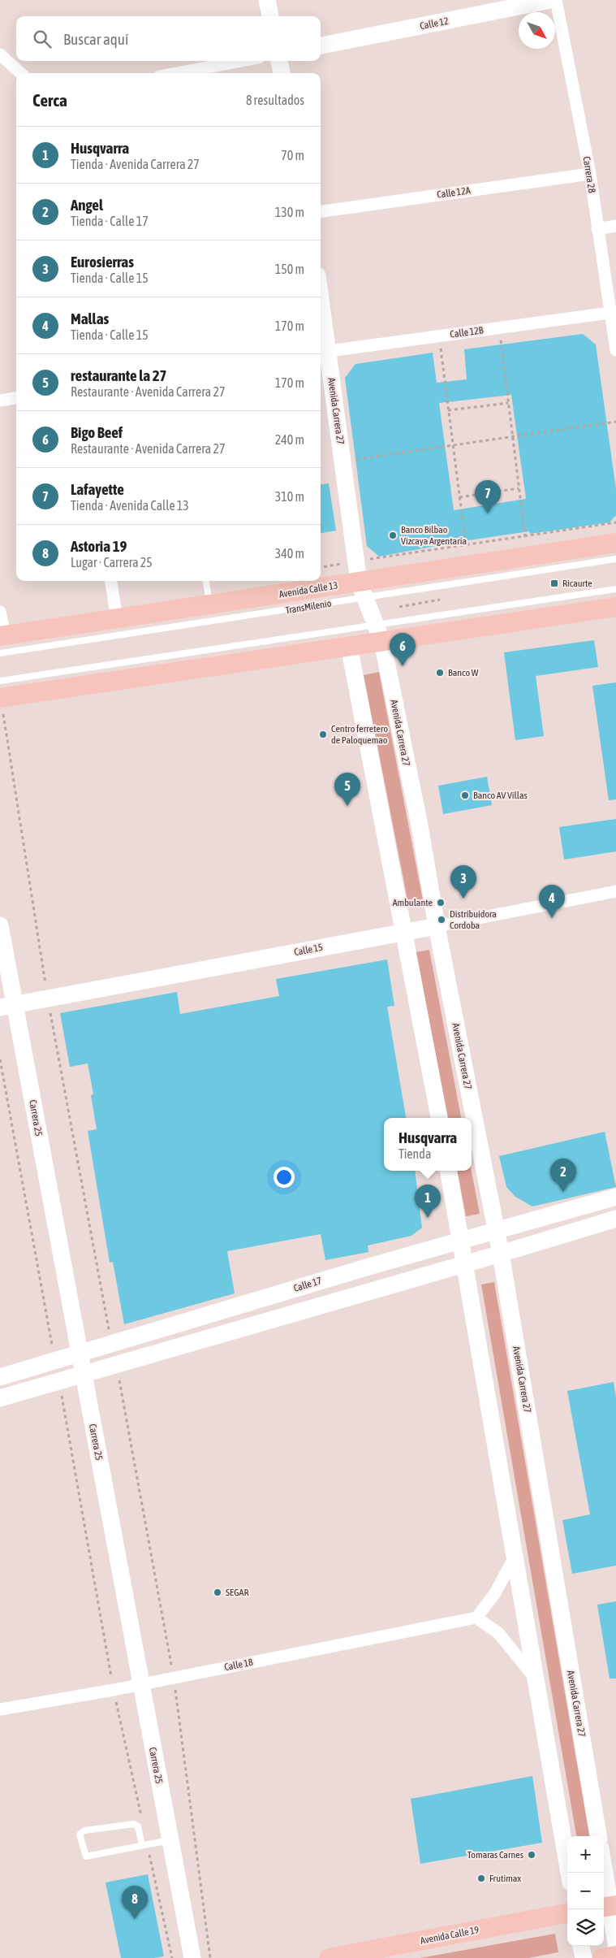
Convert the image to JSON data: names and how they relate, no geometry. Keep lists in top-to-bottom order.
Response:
{
  "streets": {
    "main road": ["Avenida Calle 13", "Avenida Calle 19"],
    "street": [
      "Calle 12",
      "Carrera 28",
      "Calle 12A",
      "Calle 12B",
      "Avenida Carrera 27",
      "Calle 15",
      "Carrera 25",
      "Calle 17",
      "Calle 18"
    ],
    "lane": ["TransMilenio"]
  },
  "crossings": [
    ["Carrera 28", "Calle 12A"],
    ["Carrera 28", "Calle 12B"],
    ["Calle 12B", "Avenida Carrera 27"],
    ["Avenida Carrera 27", "Avenida Calle 13"],
    ["Avenida Carrera 27", "TransMilenio"],
    ["Avenida Carrera 27", "Calle 15"],
    ["Avenida Carrera 27", "Calle 17"],
    ["Avenida Calle 13", "TransMilenio"],
    ["Calle 15", "Carrera 25"],
    ["Carrera 25", "Calle 17"],
    ["Carrera 25", "Calle 18"]
  ],
  "places": {
    "other": [
      "Banco Bilbao Vizcaya Argentaria",
      "Banco W",
      "Centro ferretero de Paloquemao",
      "Banco AV Villas",
      "Ambulante",
      "Distribuidora Cordoba",
      "SEGAR",
      "Tomaras Carnes",
      "Frutimax"
    ],
    "transit": ["Ricaurte"]
  },
  "north": "bottom right",
  "page": {
    "search": "Buscar aquí",
    "heading": ["Cerca", "8 resultados"],
    "list": [
      {
        "mark": "1",
        "name": "Husqvarra",
        "note": "Tienda · Avenida Carrera 27",
        "value": "70 m"
      },
      {
        "mark": "2",
        "name": "Angel",
        "note": "Tienda · Calle 17",
        "value": "130 m"
      },
      {
        "mark": "3",
        "name": "Eurosierras",
        "note": "Tienda · Calle 15",
        "value": "150 m"
      },
      {
        "mark": "4",
        "name": "Mallas",
        "note": "Tienda · Calle 15",
        "value": "170 m"
      },
      {
        "mark": "5",
        "name": "restaurante la 27",
        "note": "Restaurante · Avenida Carrera 27",
        "value": "170 m"
      },
      {
        "mark": "6",
        "name": "Bigo Beef",
        "note": "Restaurante · Avenida Carrera 27",
        "value": "240 m"
      },
      {
        "mark": "7",
        "name": "Lafayette",
        "note": "Tienda · Avenida Calle 13",
        "value": "310 m"
      },
      {
        "mark": "8",
        "name": "Astoria 19",
        "note": "Lugar · Carrera 25",
        "value": "340 m"
      }
    ],
    "pins": [
      "7",
      "6",
      "5",
      "3",
      "4",
      "2",
      "1",
      "8"
    ],
    "popup": ["Husqvarra", "Tienda"],
    "map_buttons": ["+", "−"]
  }
}
